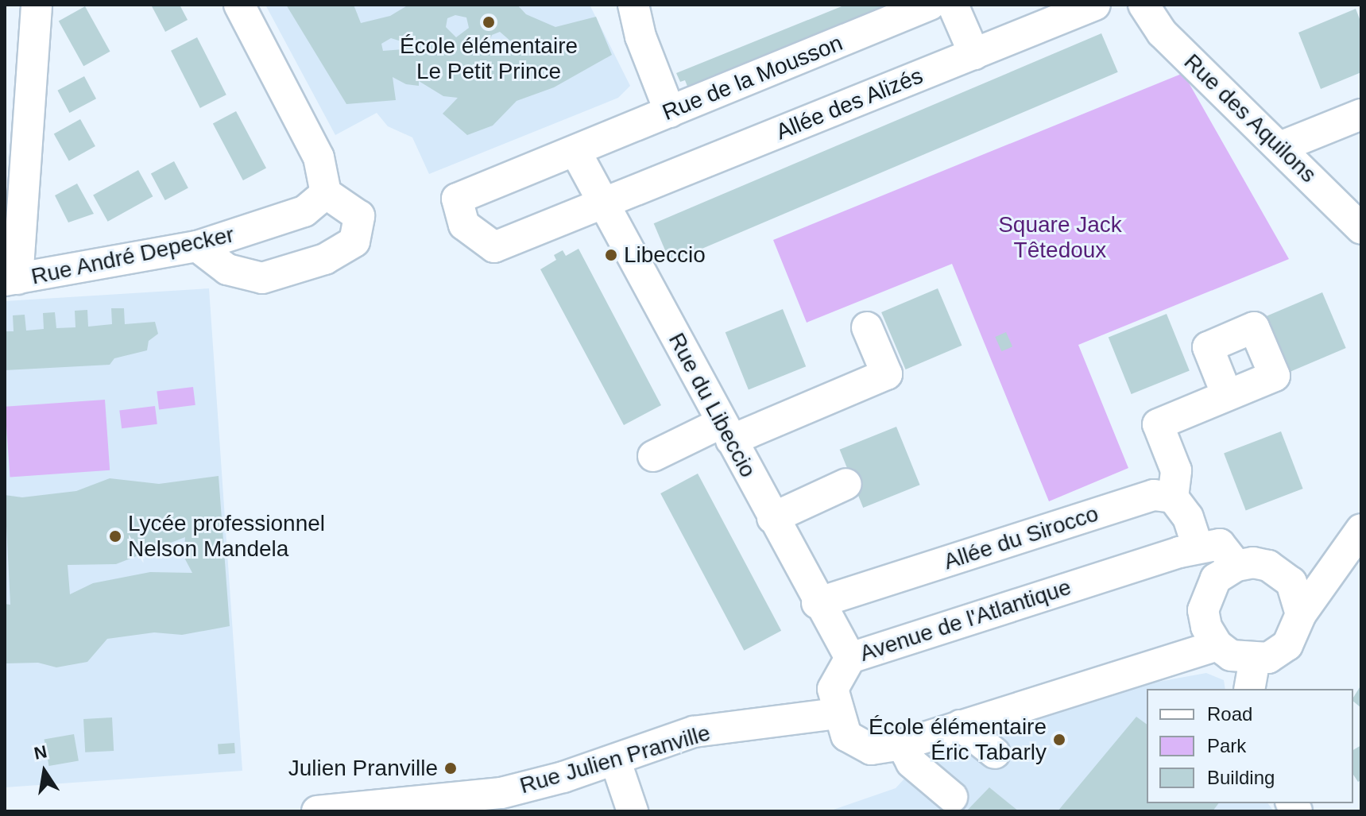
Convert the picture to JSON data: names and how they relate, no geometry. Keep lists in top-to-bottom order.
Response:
{
  "streets": {
    "street": [
      "Rue de la Mousson",
      "Allée des Alizés",
      "Rue des Aquilons",
      "Rue André Depecker",
      "Rue du Libeccio",
      "Allée du Sirocco",
      "Avenue de l'Atlantique",
      "Rue Julien Pranville"
    ]
  },
  "crossings": [
    ["Rue de la Mousson", "Allée des Alizés"],
    ["Rue de la Mousson", "Rue du Libeccio"],
    ["Allée des Alizés", "Rue du Libeccio"],
    ["Rue du Libeccio", "Allée du Sirocco"],
    ["Rue du Libeccio", "Avenue de l'Atlantique"],
    ["Avenue de l'Atlantique", "Rue Julien Pranville"]
  ],
  "parks": ["Square Jack Têtedoux"],
  "places": [
    "École élémentaire Le Petit Prince",
    "Libeccio",
    "Lycée professionnel Nelson Mandela",
    "École élémentaire Éric Tabarly",
    "Julien Pranville"
  ],
  "legend": ["Road", "Park", "Building"],
  "north": "top"
}
